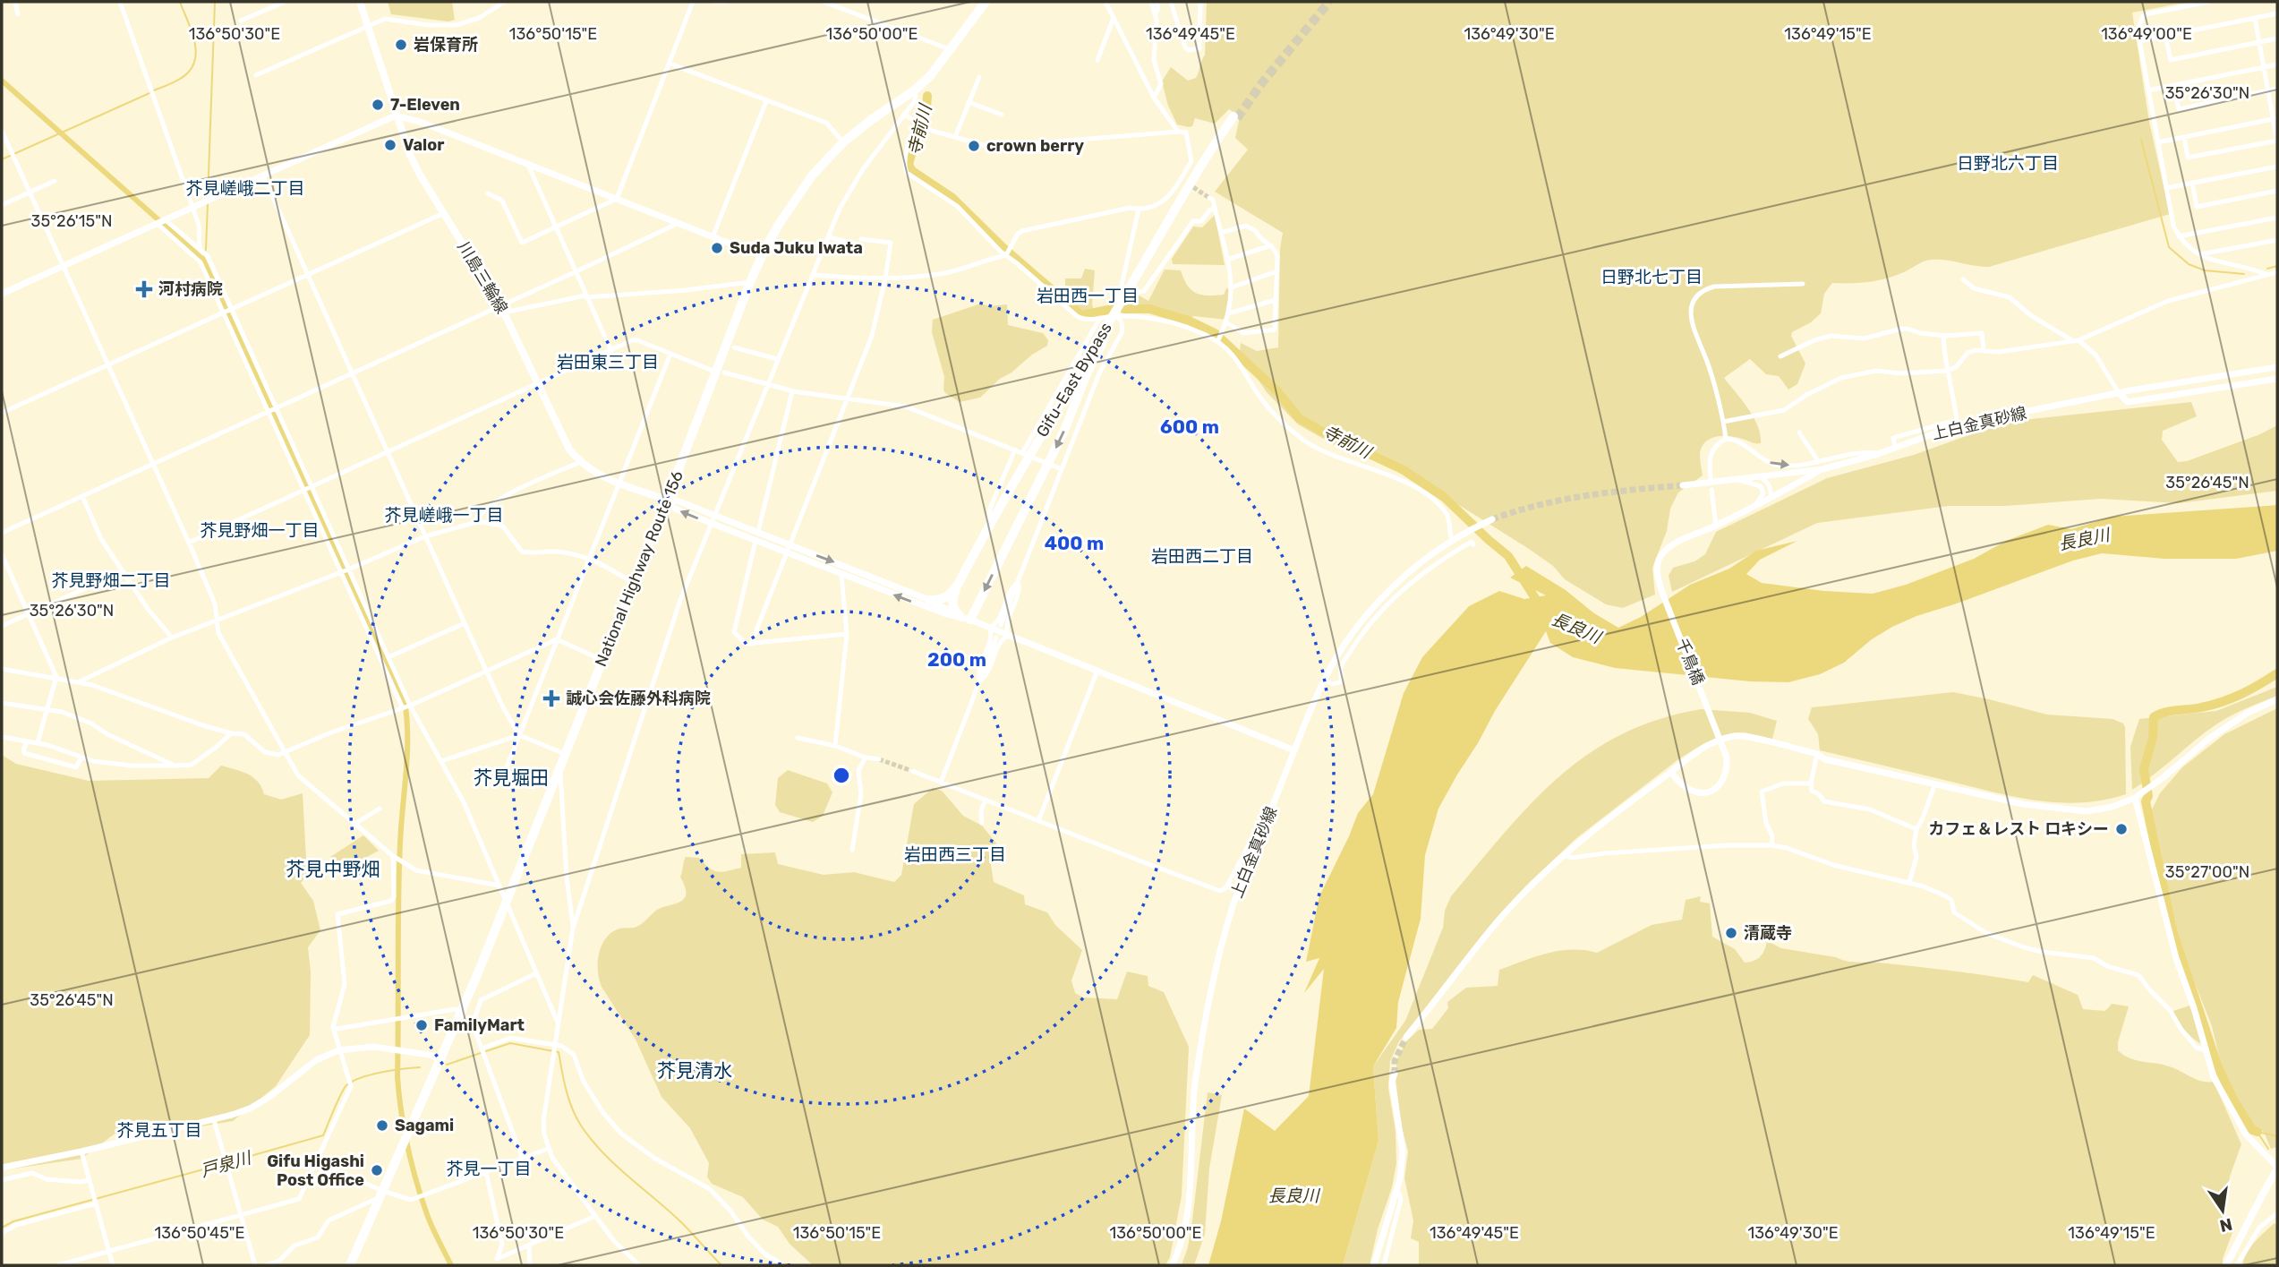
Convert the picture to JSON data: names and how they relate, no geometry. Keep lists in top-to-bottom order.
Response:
{
  "streets": {
    "highway": ["Gifu-East Bypass", "National Highway Route 156"],
    "main road": ["川島三輪線"],
    "street": ["上白金真砂線", "千鳥橋"]
  },
  "crossings": [
    ["川島三輪線", "National Highway Route 156"]
  ],
  "districts": [
    "日野北六丁目",
    "芥見嵯峨二丁目",
    "日野北七丁目",
    "岩田西一丁目",
    "岩田東三丁目",
    "芥見嵯峨一丁目",
    "芥見野畑一丁目",
    "岩田西二丁目",
    "芥見野畑二丁目",
    "芥見堀田",
    "岩田西三丁目",
    "芥見中野畑",
    "芥見清水",
    "芥見五丁目",
    "芥見一丁目"
  ],
  "water": ["寺前川", "長良川", "戸泉川"],
  "places": {
    "other": [
      "岩保育所",
      "7-Eleven",
      "Valor",
      "crown berry",
      "Suda Juku Iwata",
      "カフェ＆レスト ロキシー",
      "清蔵寺",
      "FamilyMart",
      "Sagami",
      "Gifu Higashi Post Office"
    ],
    "health": ["河村病院", "誠心会佐藤外科病院"]
  },
  "north": "bottom",
  "coordinates": [
    "136°50'30\"E",
    "136°50'15\"E",
    "136°50'00\"E",
    "136°49'45\"E",
    "136°49'30\"E",
    "136°49'15\"E",
    "136°49'00\"E",
    "35°26'30\"N",
    "35°26'15\"N",
    "35°26'45\"N",
    "35°27'00\"N",
    "136°50'45\"E"
  ],
  "rings": ["600 m", "400 m", "200 m"]
}
